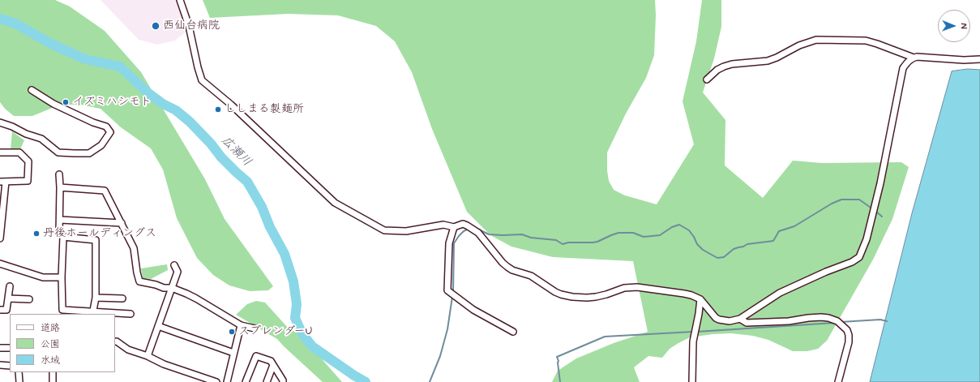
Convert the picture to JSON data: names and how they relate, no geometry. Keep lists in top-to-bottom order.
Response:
{
  "water": ["広瀬川"],
  "places": [
    "西仙台病院",
    "イズミハシモト",
    "ししまる製麺所",
    "丹後ホールディングス",
    "スプレンダーU"
  ],
  "legend": ["道路", "公園", "水域"],
  "north": "right"
}
